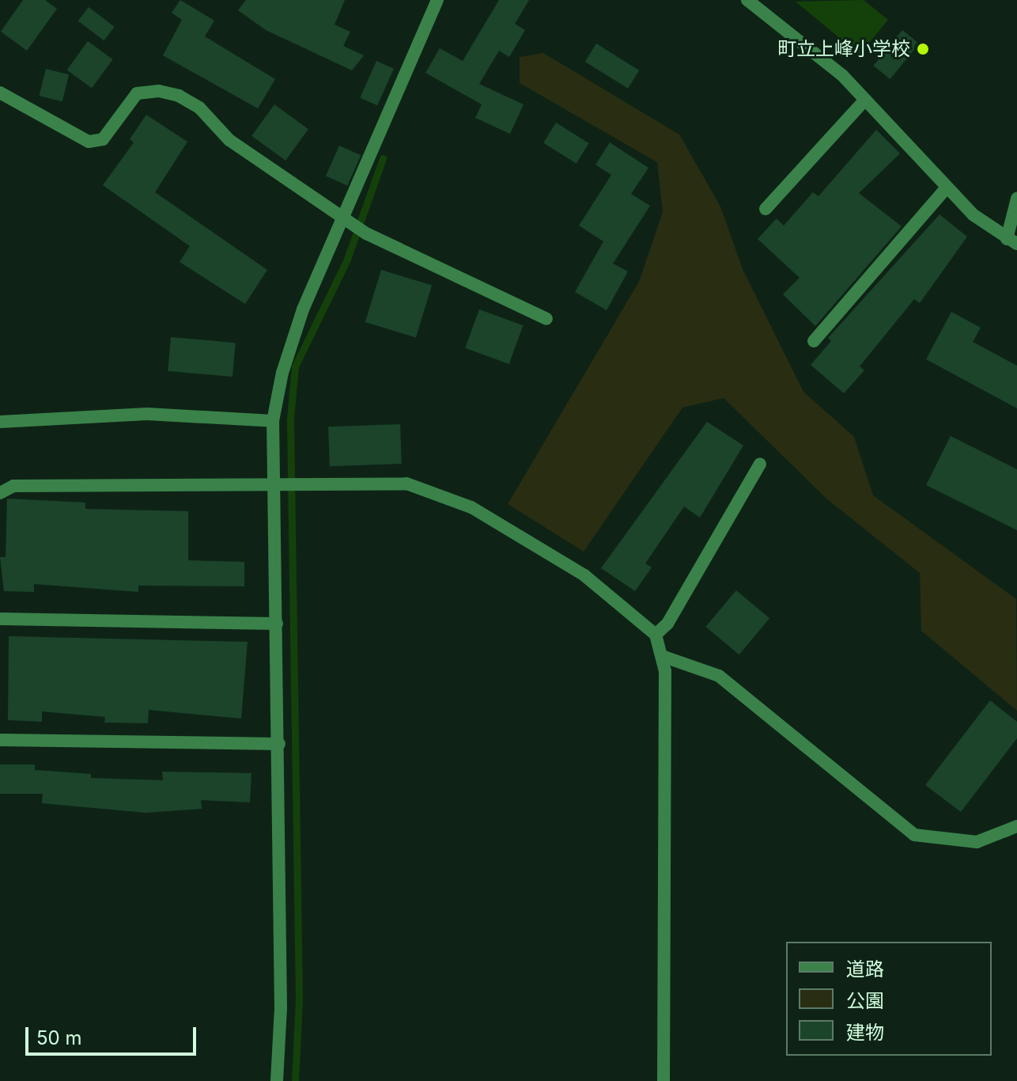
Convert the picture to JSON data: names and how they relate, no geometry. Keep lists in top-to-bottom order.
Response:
{
  "places": ["町立上峰小学校"],
  "legend": ["道路", "公園", "建物"],
  "scale_bar": "50 m"
}
